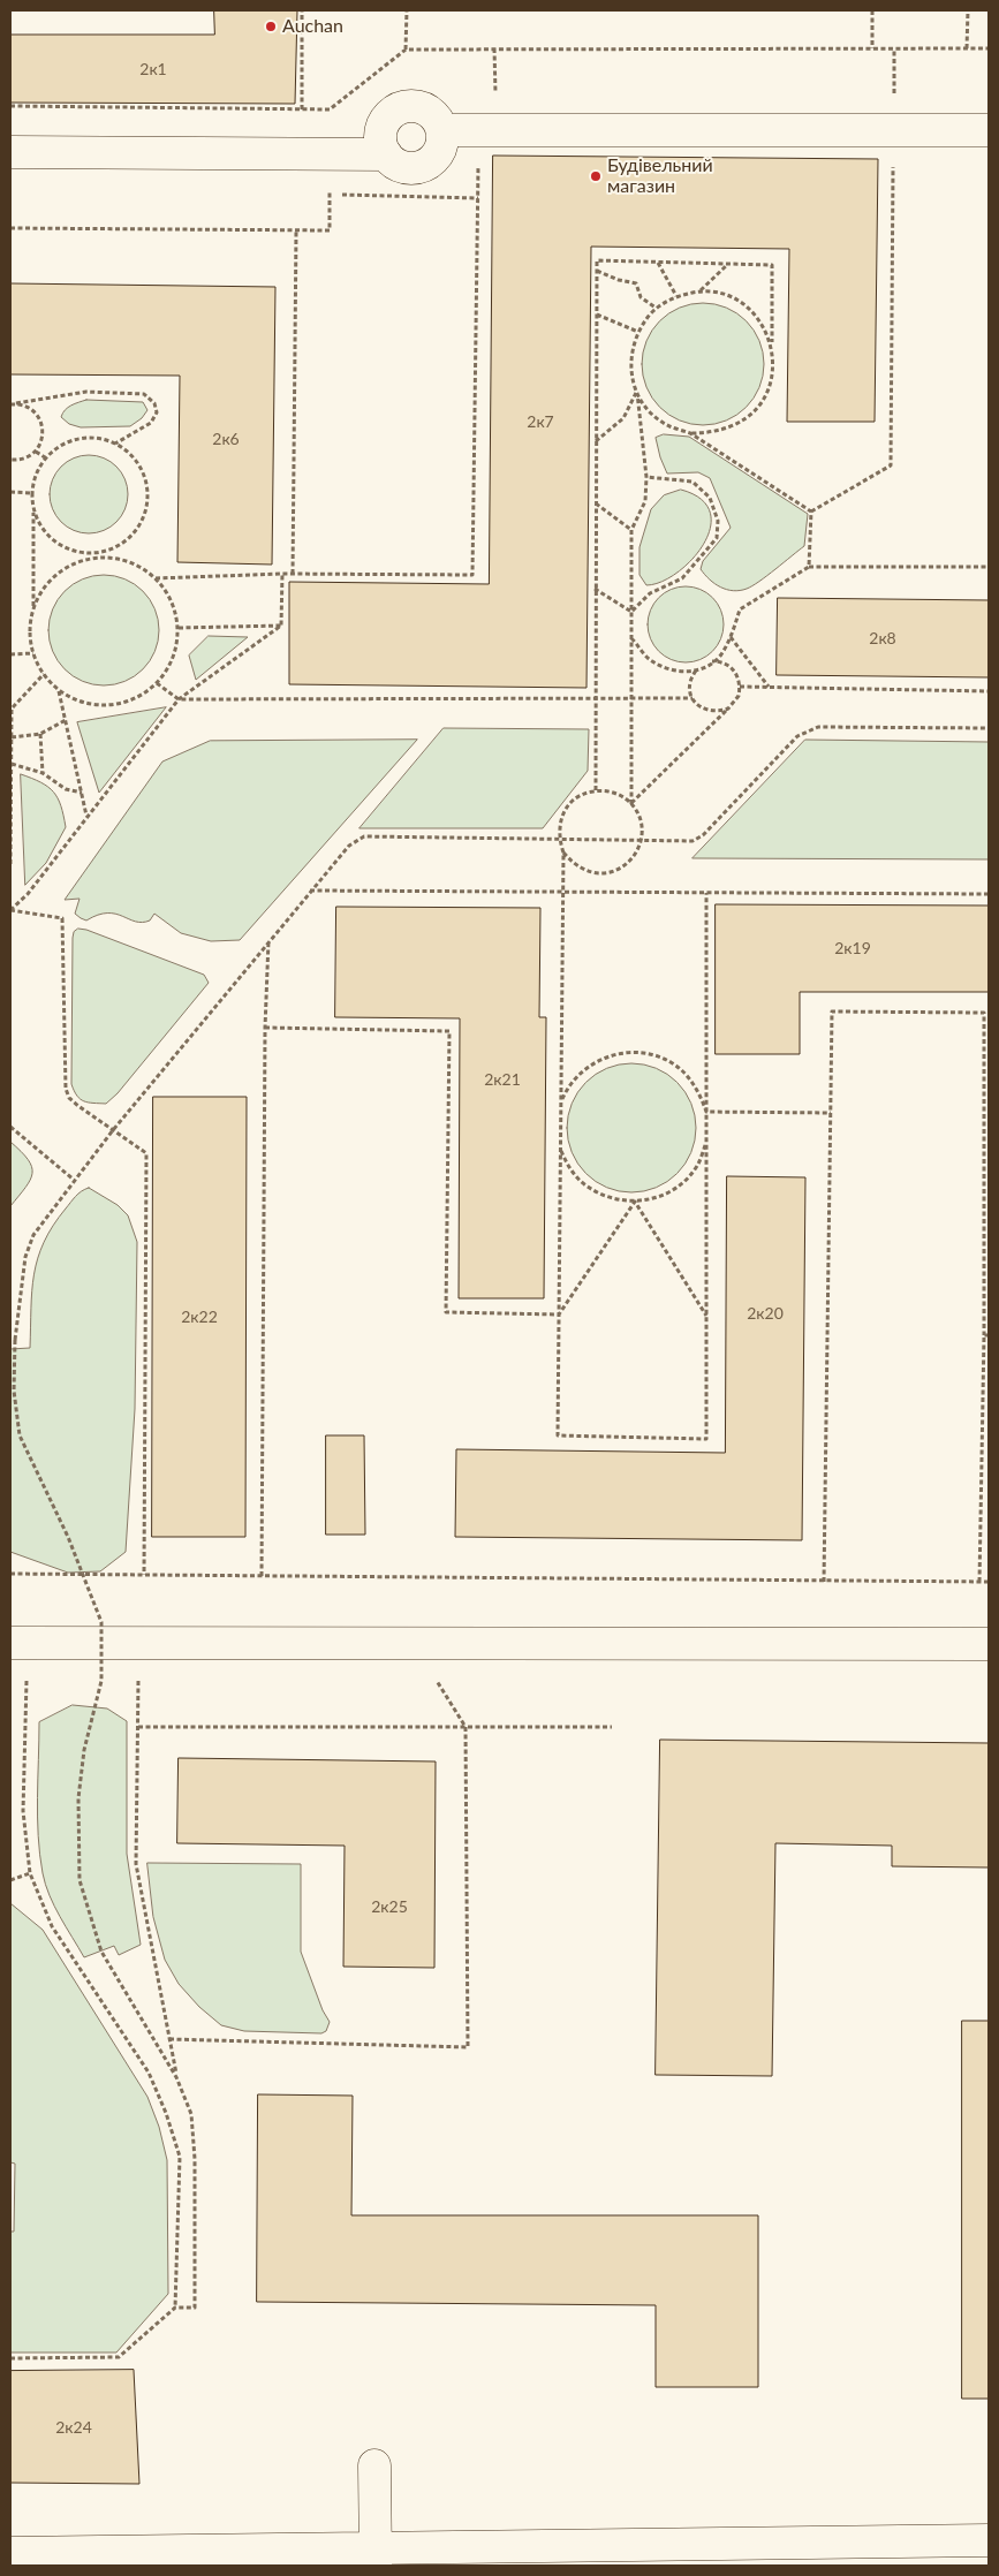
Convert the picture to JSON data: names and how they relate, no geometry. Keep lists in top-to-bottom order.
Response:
{
  "places": ["Auchan", "Будівельний магазин"],
  "house_numbers": [
    "2к1",
    "2к7",
    "2к6",
    "2к8",
    "2к19",
    "2к21",
    "2к20",
    "2к22",
    "2к25",
    "2к24"
  ]
}
